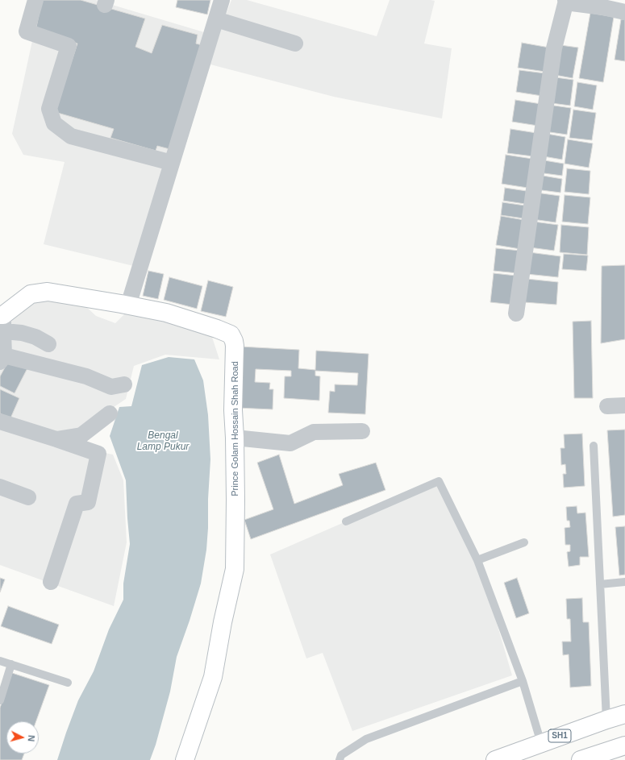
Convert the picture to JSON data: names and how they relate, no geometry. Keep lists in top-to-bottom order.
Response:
{
  "streets": {
    "street": ["Prince Golam Hossain Shah Road", "SH1"]
  },
  "water": ["Bengal Lamp Pukur"],
  "north": "right"
}
